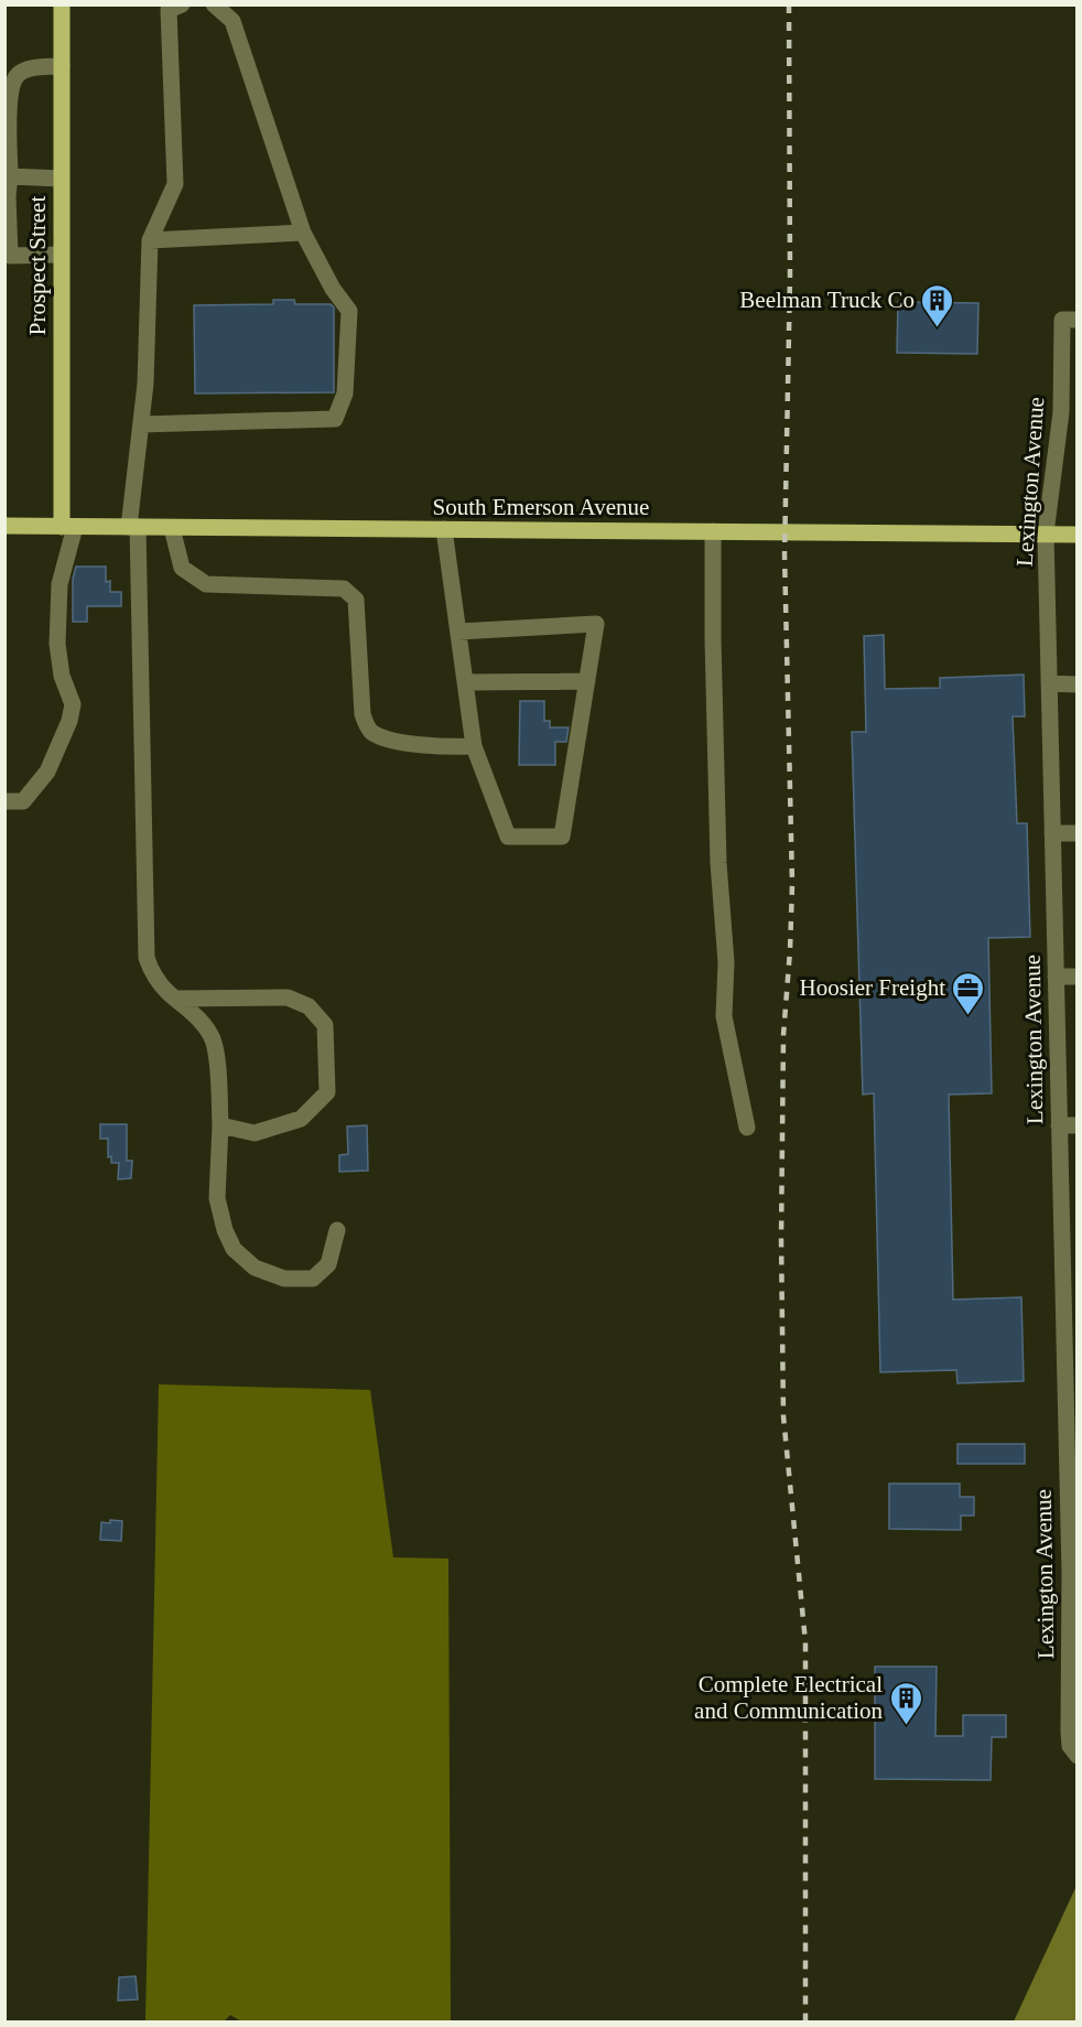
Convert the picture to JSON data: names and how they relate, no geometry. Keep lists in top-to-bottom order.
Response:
{
  "streets": {
    "main road": ["Prospect Street", "South Emerson Avenue"],
    "street": ["Lexington Avenue"]
  },
  "crossings": [
    ["Prospect Street", "South Emerson Avenue"],
    ["Lexington Avenue", "South Emerson Avenue"]
  ],
  "places": {
    "building": ["Beelman Truck Co", "Complete Electrical and Communication"],
    "office": ["Hoosier Freight"]
  }
}
